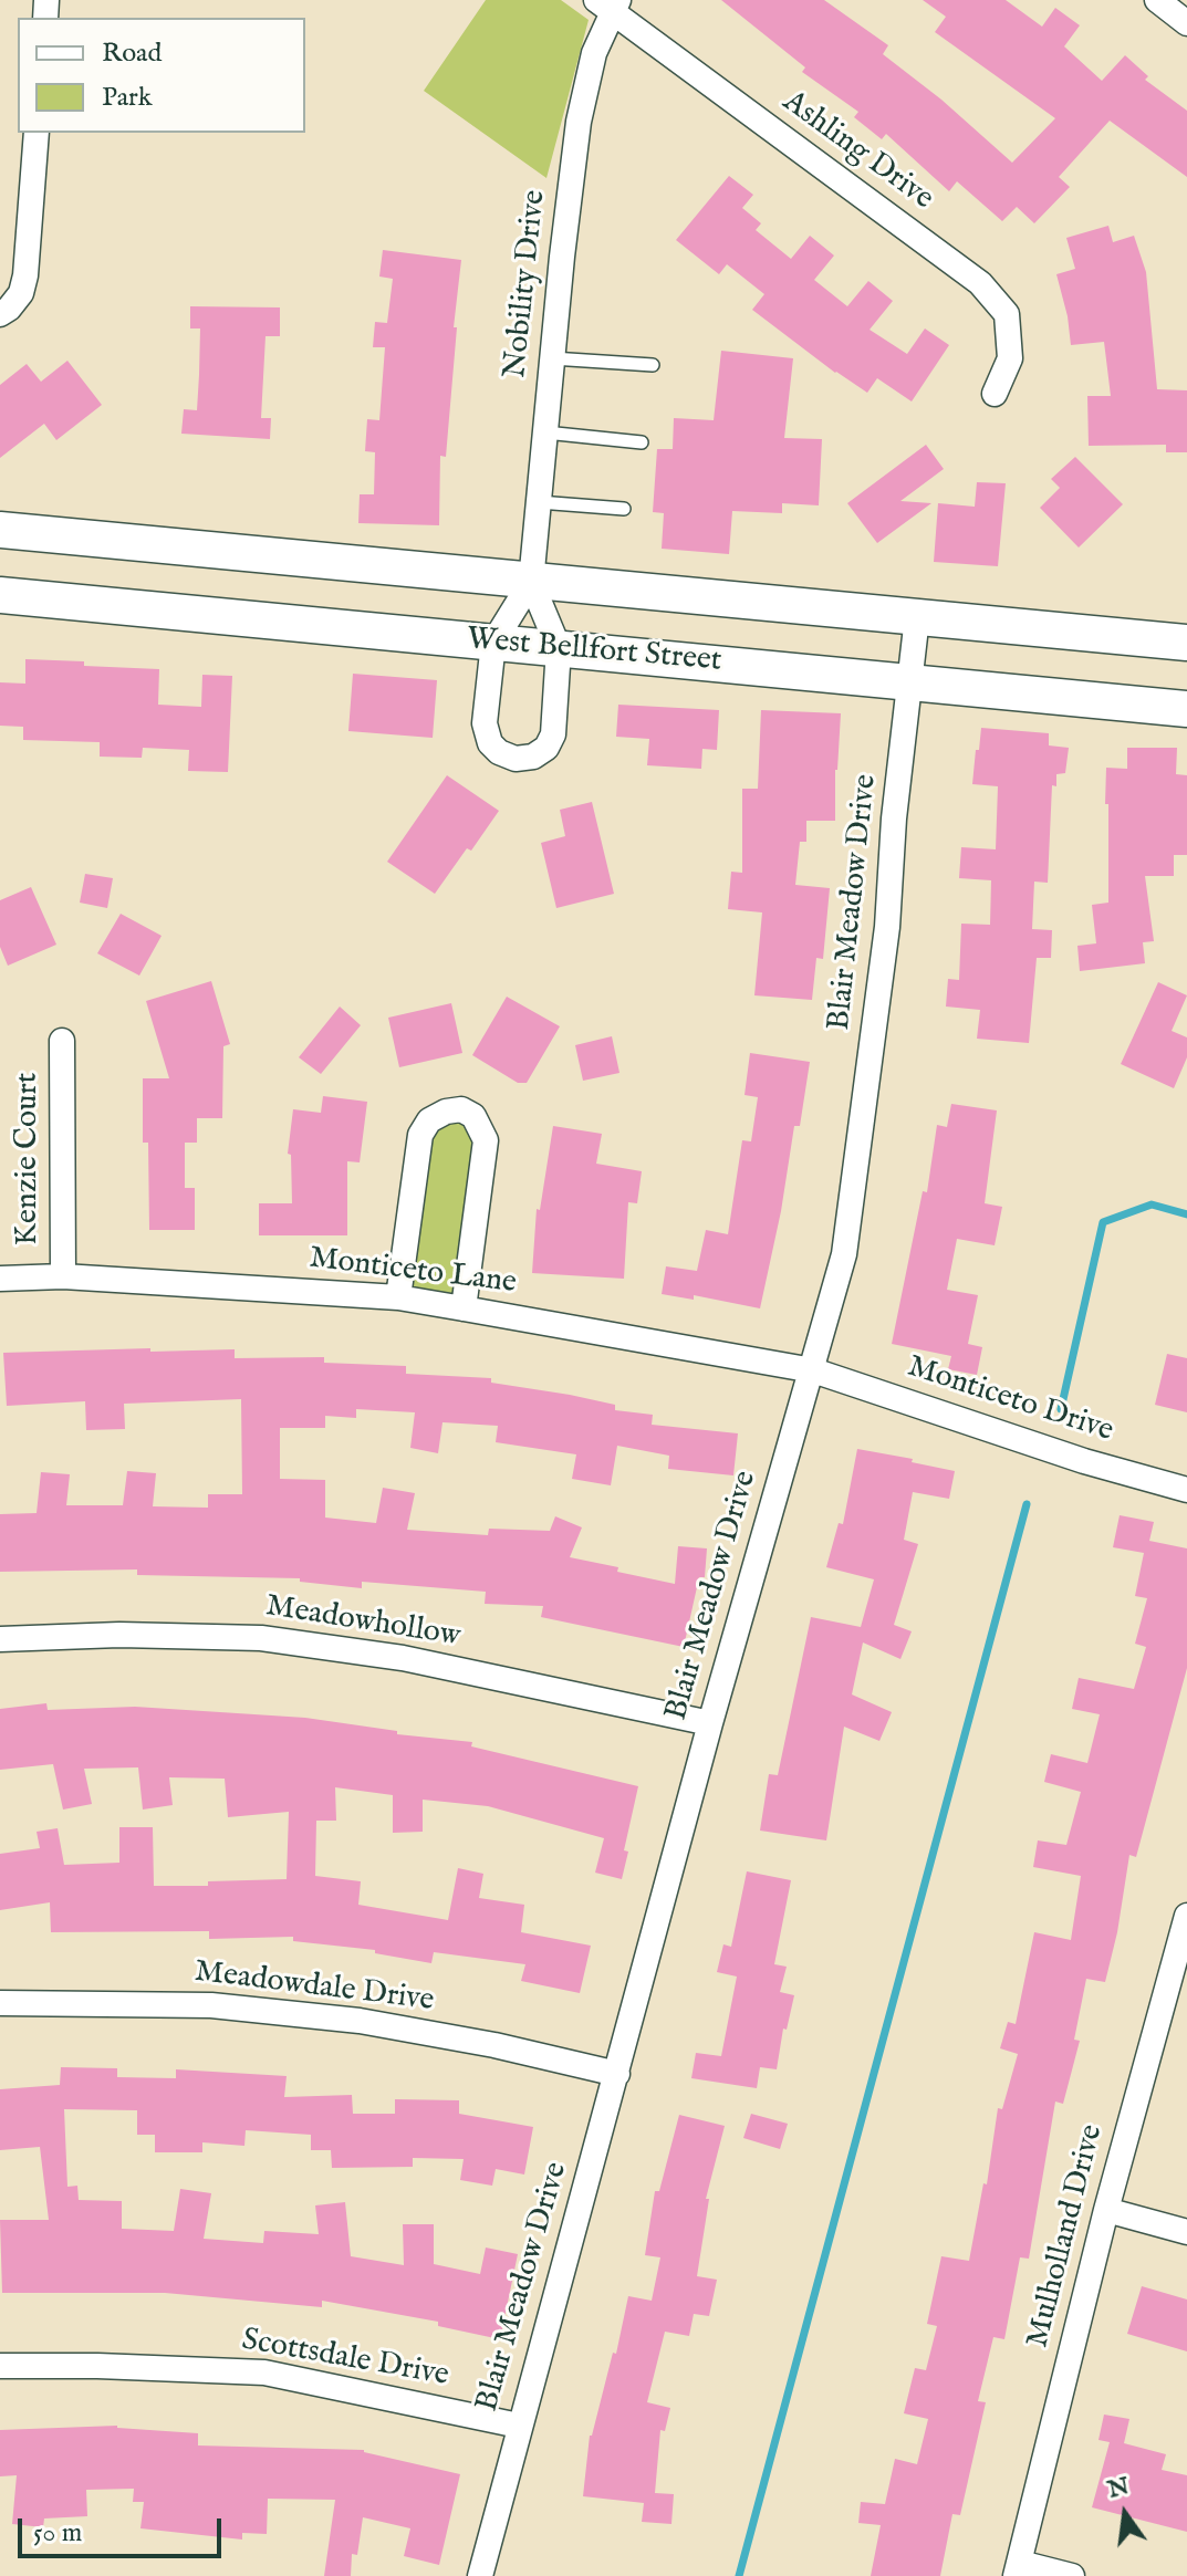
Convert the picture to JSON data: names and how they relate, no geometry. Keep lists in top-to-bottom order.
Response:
{
  "streets": {
    "main road": ["West Bellfort Street"],
    "street": [
      "Ashling Drive",
      "Nobility Drive",
      "Blair Meadow Drive",
      "Kenzie Court",
      "Monticeto Lane",
      "Monticeto Drive",
      "Meadowhollow",
      "Meadowdale Drive",
      "Mulholland Drive",
      "Scottsdale Drive"
    ]
  },
  "crossings": [
    ["Ashling Drive", "Nobility Drive"],
    ["Nobility Drive", "West Bellfort Street"],
    ["West Bellfort Street", "Blair Meadow Drive"],
    ["Blair Meadow Drive", "Monticeto Lane"],
    ["Blair Meadow Drive", "Monticeto Drive"],
    ["Blair Meadow Drive", "Meadowhollow"],
    ["Blair Meadow Drive", "Meadowdale Drive"],
    ["Blair Meadow Drive", "Scottsdale Drive"],
    ["Kenzie Court", "Monticeto Lane"],
    ["Monticeto Lane", "Monticeto Drive"]
  ],
  "legend": ["Road", "Park"],
  "scale_bar": "50 m",
  "north": "top"
}
